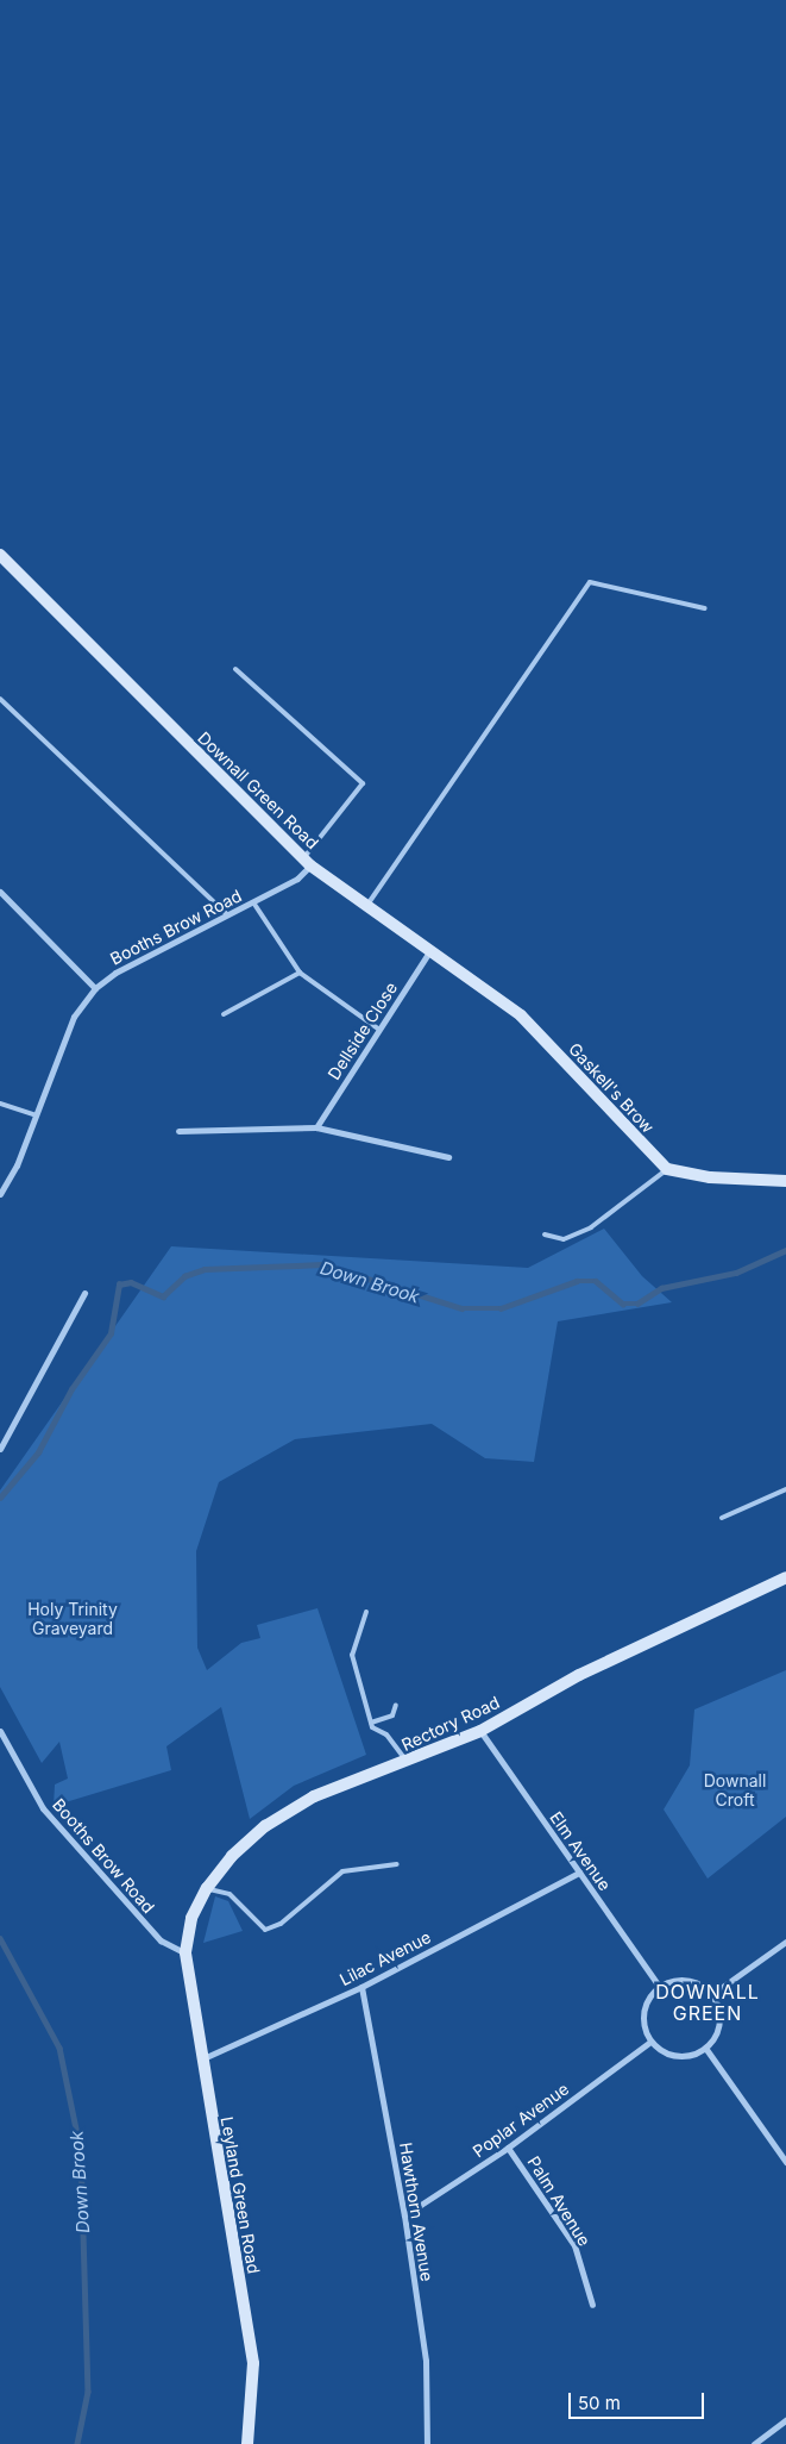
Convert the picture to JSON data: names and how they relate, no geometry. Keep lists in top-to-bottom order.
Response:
{
  "streets": {
    "street": [
      "Downall Green Road",
      "Booths Brow Road",
      "Dellside Close",
      "Gaskell's Brow",
      "Rectory Road",
      "Elm Avenue",
      "Lilac Avenue",
      "Poplar Avenue",
      "Leyland Green Road",
      "Palm Avenue",
      "Hawthorn Avenue"
    ]
  },
  "crossings": [
    ["Downall Green Road", "Booths Brow Road"],
    ["Downall Green Road", "Dellside Close"],
    ["Downall Green Road", "Gaskell's Brow"],
    ["Booths Brow Road", "Rectory Road"],
    ["Booths Brow Road", "Leyland Green Road"],
    ["Rectory Road", "Elm Avenue"],
    ["Rectory Road", "Leyland Green Road"],
    ["Elm Avenue", "Lilac Avenue"],
    ["Elm Avenue", "Poplar Avenue"],
    ["Lilac Avenue", "Leyland Green Road"],
    ["Lilac Avenue", "Hawthorn Avenue"],
    ["Poplar Avenue", "Palm Avenue"],
    ["Poplar Avenue", "Hawthorn Avenue"]
  ],
  "districts": ["DOWNALL GREEN"],
  "water": ["Down Brook"],
  "parks": ["Holy Trinity Graveyard", "Downall Croft"],
  "scale_bar": "50 m"
}
